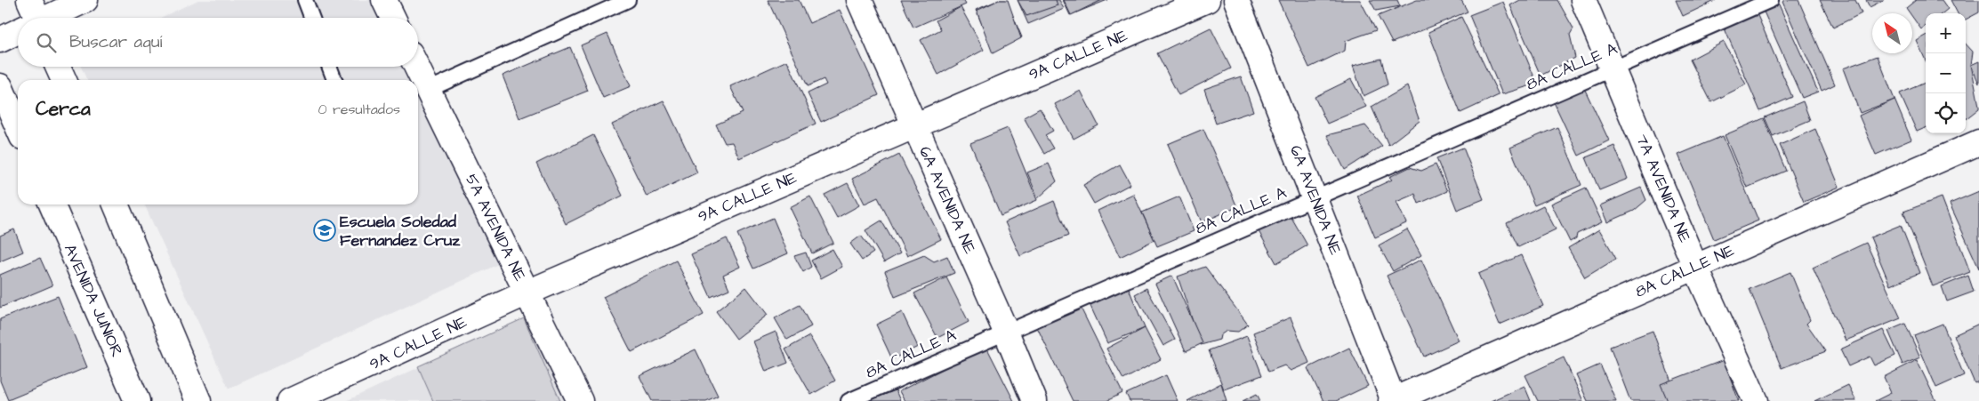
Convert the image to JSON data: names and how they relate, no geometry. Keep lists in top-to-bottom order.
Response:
{
  "streets": {
    "street": [
      "9A CALLE NE",
      "7A AVENIDA NE",
      "6A AVENIDA NE",
      "5A AVENIDA NE",
      "8A CALLE NE",
      "AVENIDA JUNIOR"
    ],
    "lane": ["8A CALLE A"]
  },
  "crossings": [
    ["9A CALLE NE", "6A AVENIDA NE"],
    ["9A CALLE NE", "5A AVENIDA NE"],
    ["8A CALLE A", "7A AVENIDA NE"],
    ["8A CALLE A", "6A AVENIDA NE"],
    ["7A AVENIDA NE", "8A CALLE NE"],
    ["6A AVENIDA NE", "8A CALLE NE"]
  ],
  "places": {
    "school or university": ["Escuela Soledad Fernandez Cruz"]
  },
  "north": "top left",
  "page": {
    "map_buttons": ["+", "−"],
    "search": "Buscar aquí",
    "heading": ["Cerca", "0 resultados"]
  }
}
